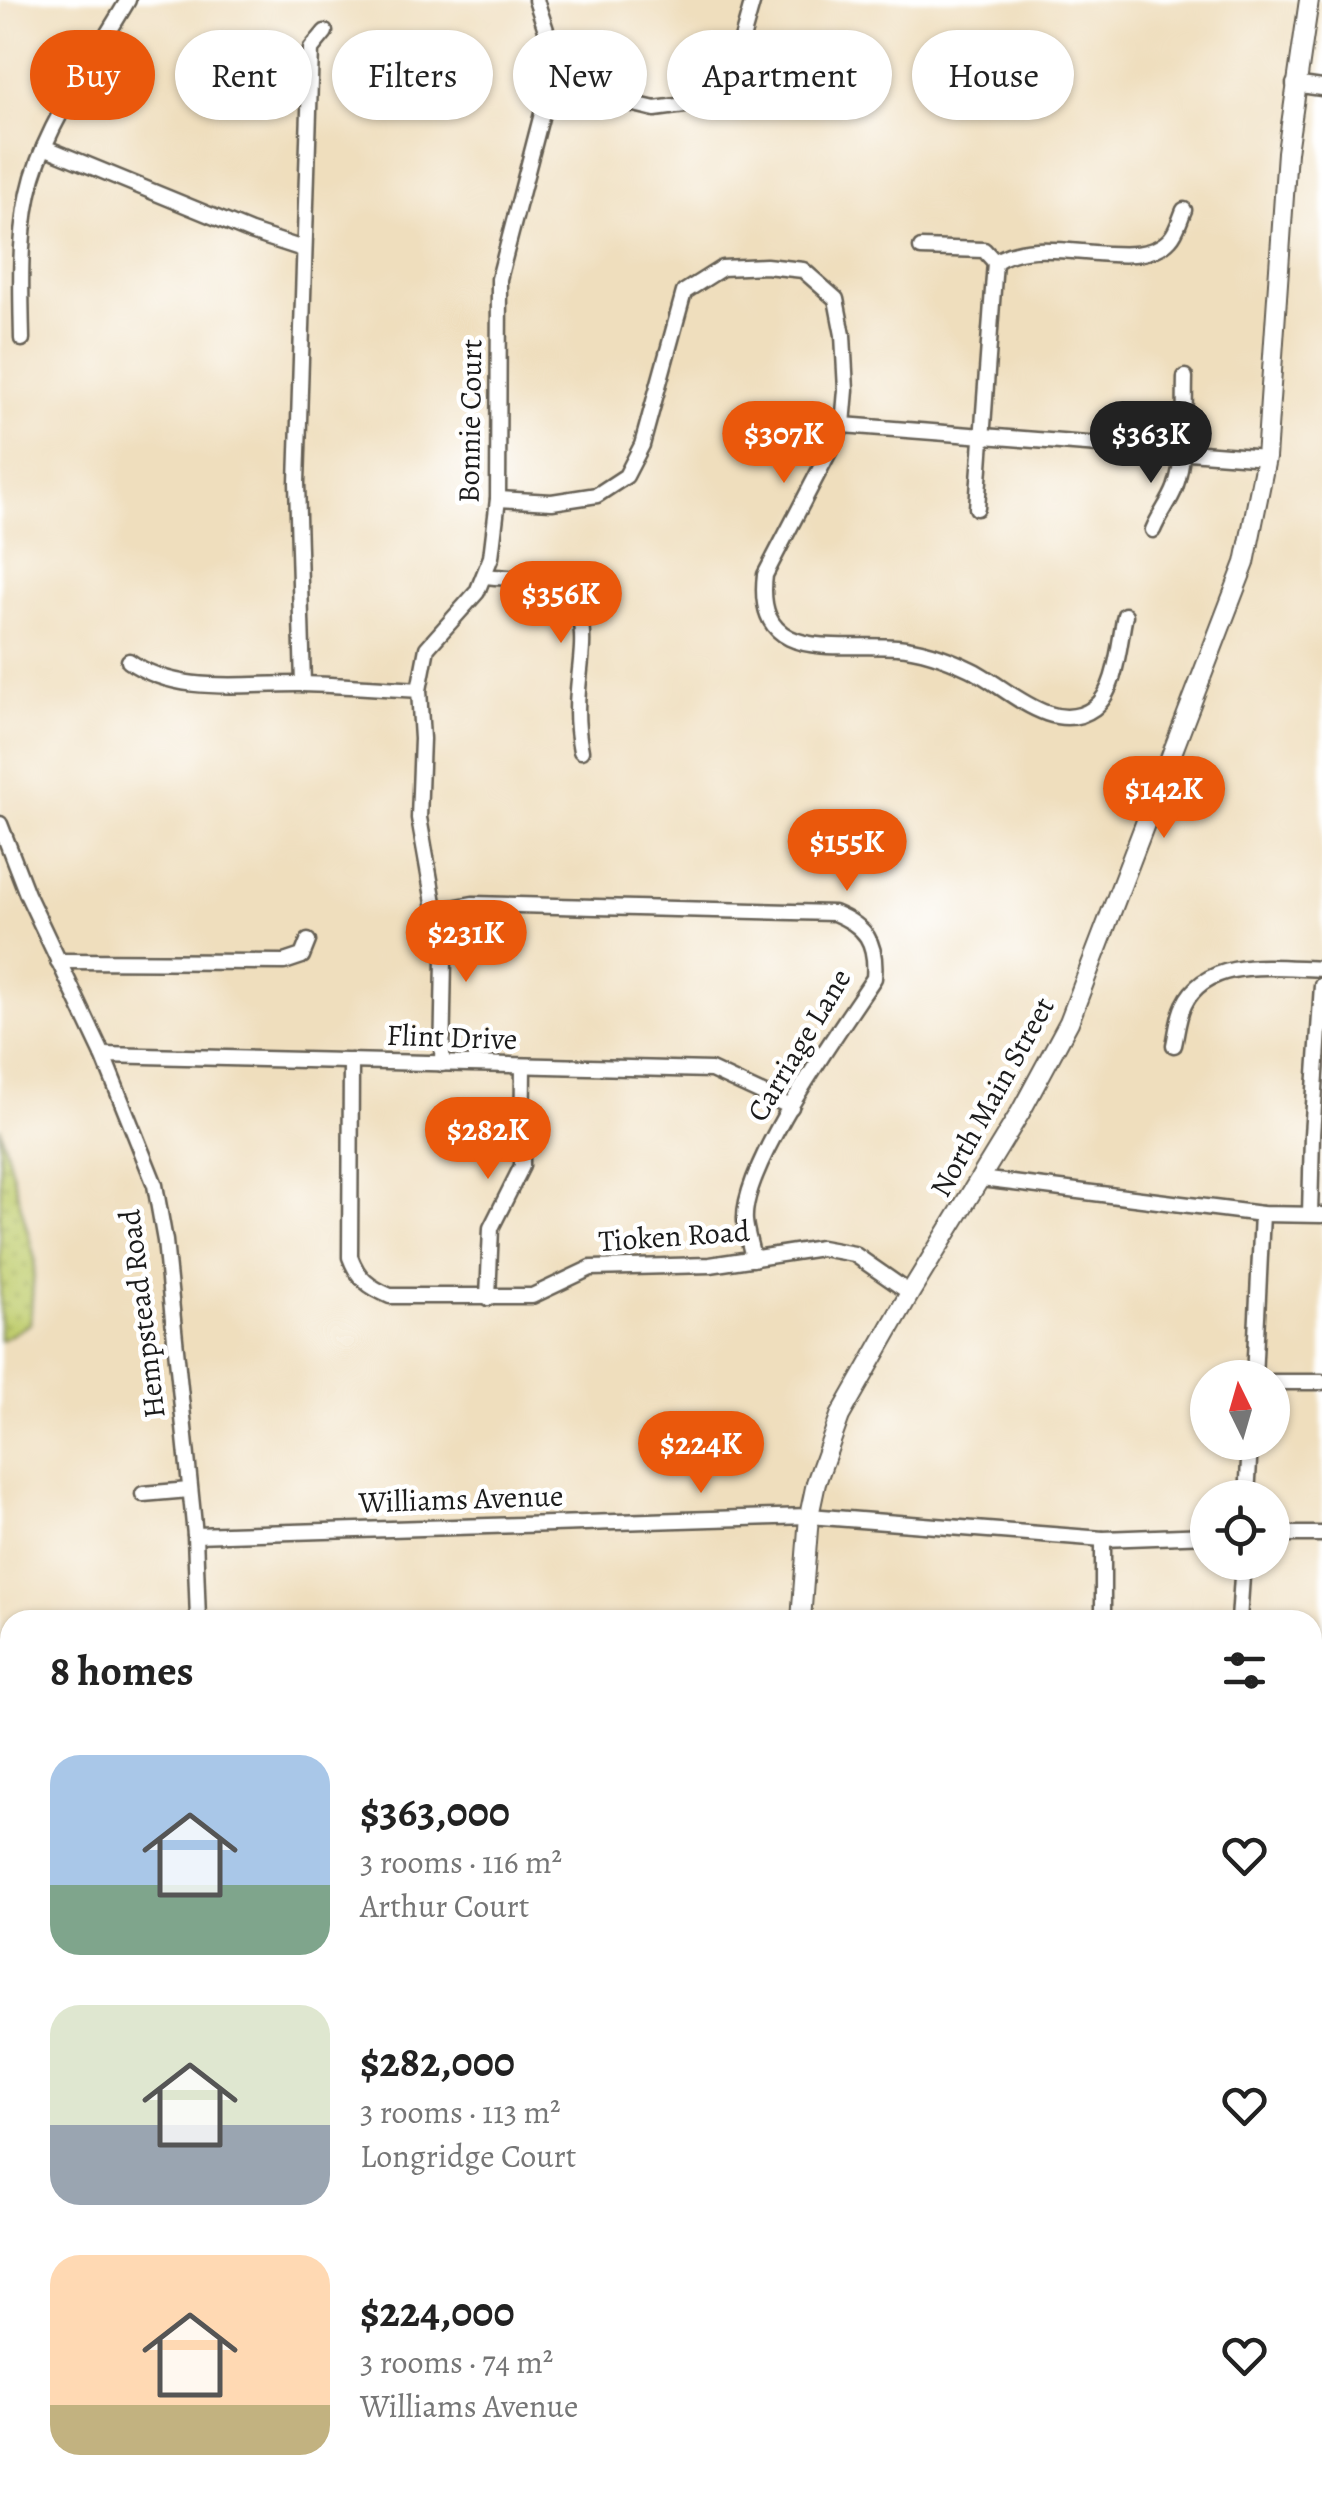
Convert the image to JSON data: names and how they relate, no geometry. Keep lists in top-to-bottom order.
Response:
{
  "streets": {
    "main road": ["North Main Street"],
    "street": [
      "Bonnie Court",
      "Flint Drive",
      "Carriage Lane",
      "Tioken Road",
      "Hempstead Road",
      "Williams Avenue"
    ]
  },
  "crossings": [
    ["Bonnie Court", "Flint Drive"],
    ["Bonnie Court", "Carriage Lane"],
    ["Flint Drive", "Carriage Lane"],
    ["Flint Drive", "Tioken Road"],
    ["Flint Drive", "Hempstead Road"],
    ["Carriage Lane", "Tioken Road"],
    ["North Main Street", "Tioken Road"],
    ["North Main Street", "Williams Avenue"],
    ["Hempstead Road", "Williams Avenue"]
  ],
  "north": "top",
  "page": {
    "chip": [
      "Buy",
      "Rent",
      "Filters",
      "New",
      "Apartment",
      "House"
    ],
    "price": [
      "$307K",
      "$363K",
      "$356K",
      "$142K",
      "$155K",
      "$231K",
      "$282K",
      "$224K"
    ],
    "heading": "8 homes",
    "list": [
      {
        "name": "$363,000",
        "note": "3 rooms · 116 m² · Arthur Court"
      },
      {
        "name": "$282,000",
        "note": "3 rooms · 113 m² · Longridge Court"
      },
      {
        "name": "$224,000",
        "note": "3 rooms · 74 m² · Williams Avenue"
      }
    ]
  }
}
